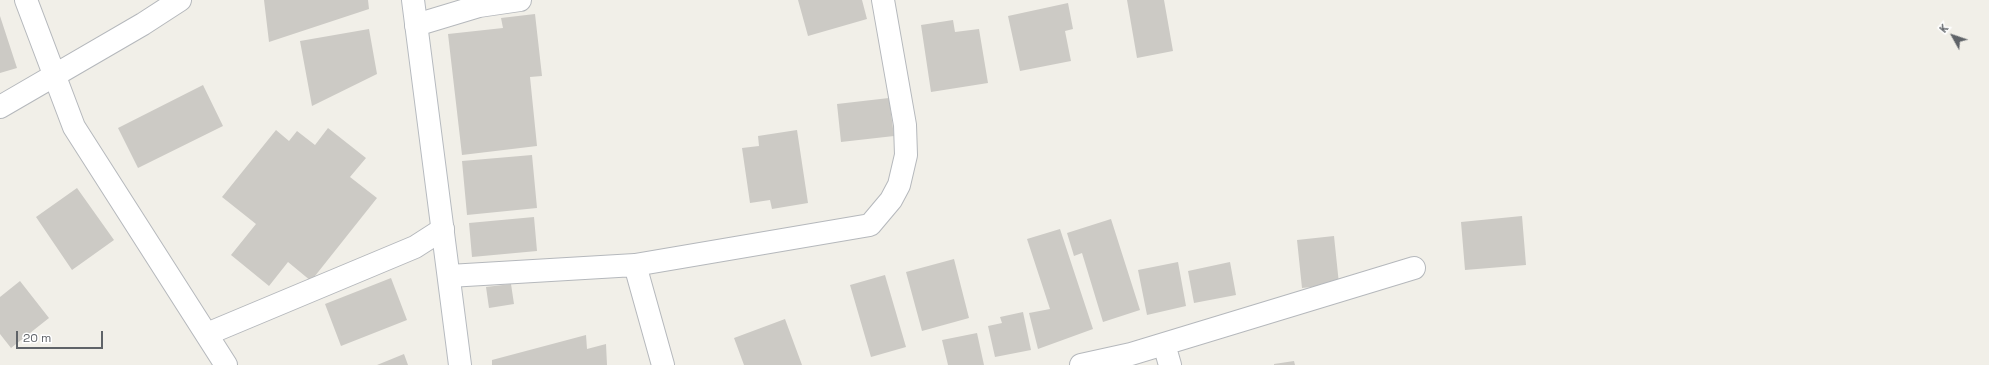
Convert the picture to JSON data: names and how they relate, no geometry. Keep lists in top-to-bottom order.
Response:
{
  "scale_bar": "20 m",
  "north": "top left"
}
